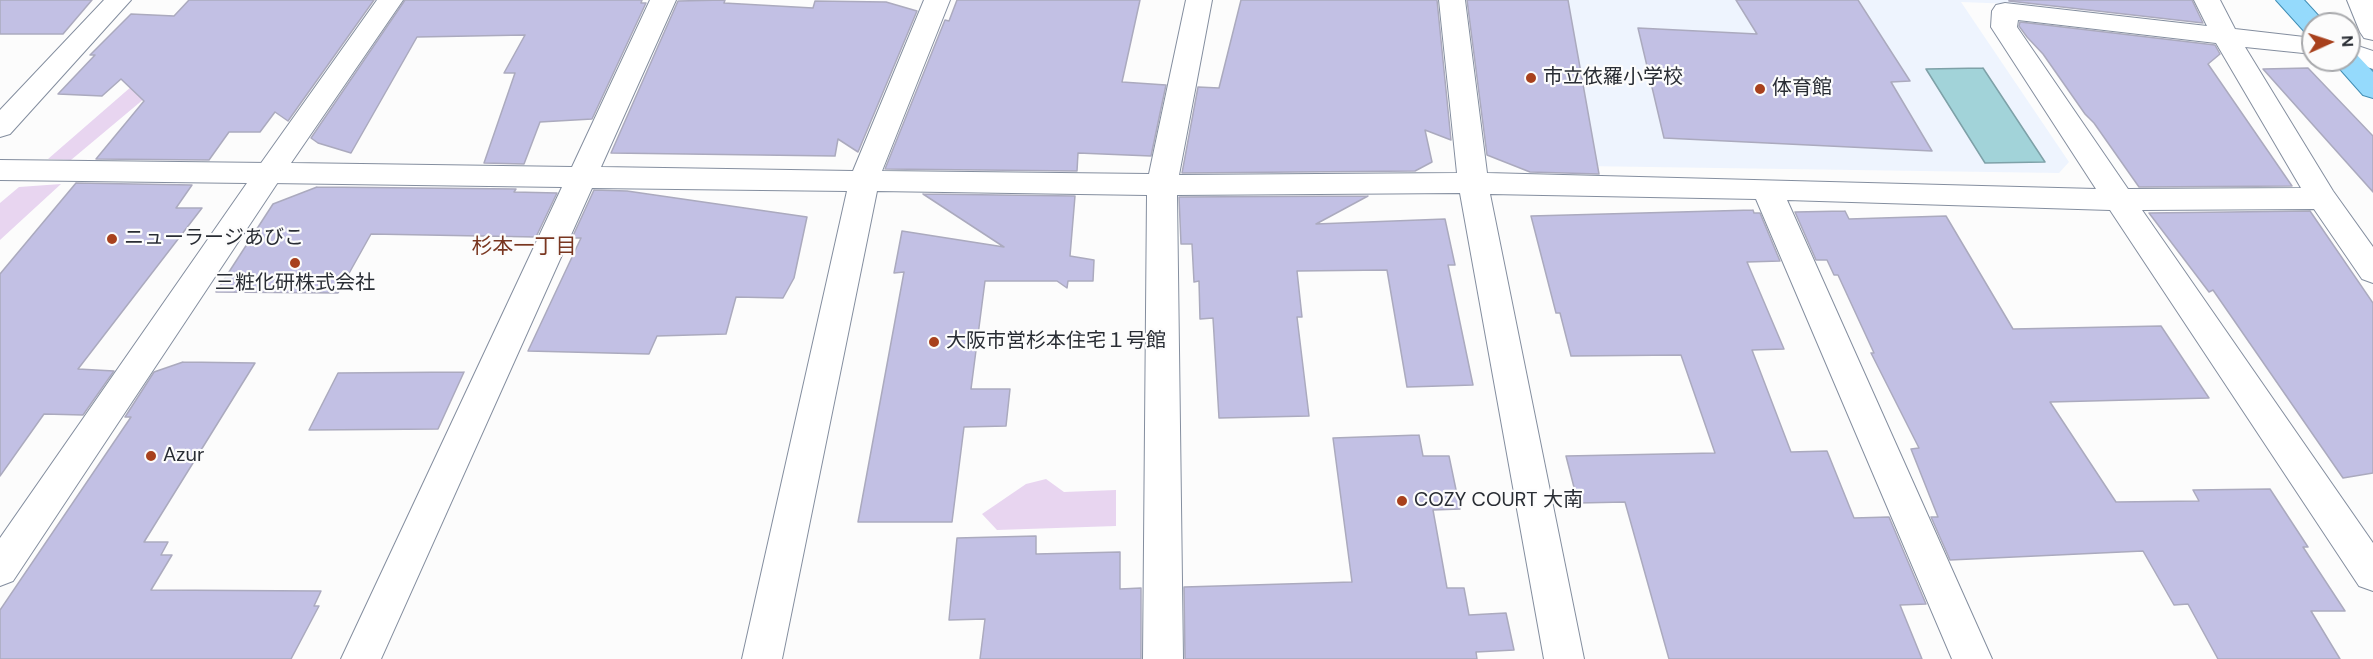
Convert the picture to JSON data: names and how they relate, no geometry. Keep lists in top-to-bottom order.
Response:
{
  "districts": ["杉本一丁目"],
  "places": [
    "市立依羅小学校",
    "体育館",
    "ニューラージあびこ",
    "三粧化研株式会社",
    "大阪市営杉本住宅１号館",
    "Azur",
    "COZY COURT 大南"
  ],
  "north": "right"
}
